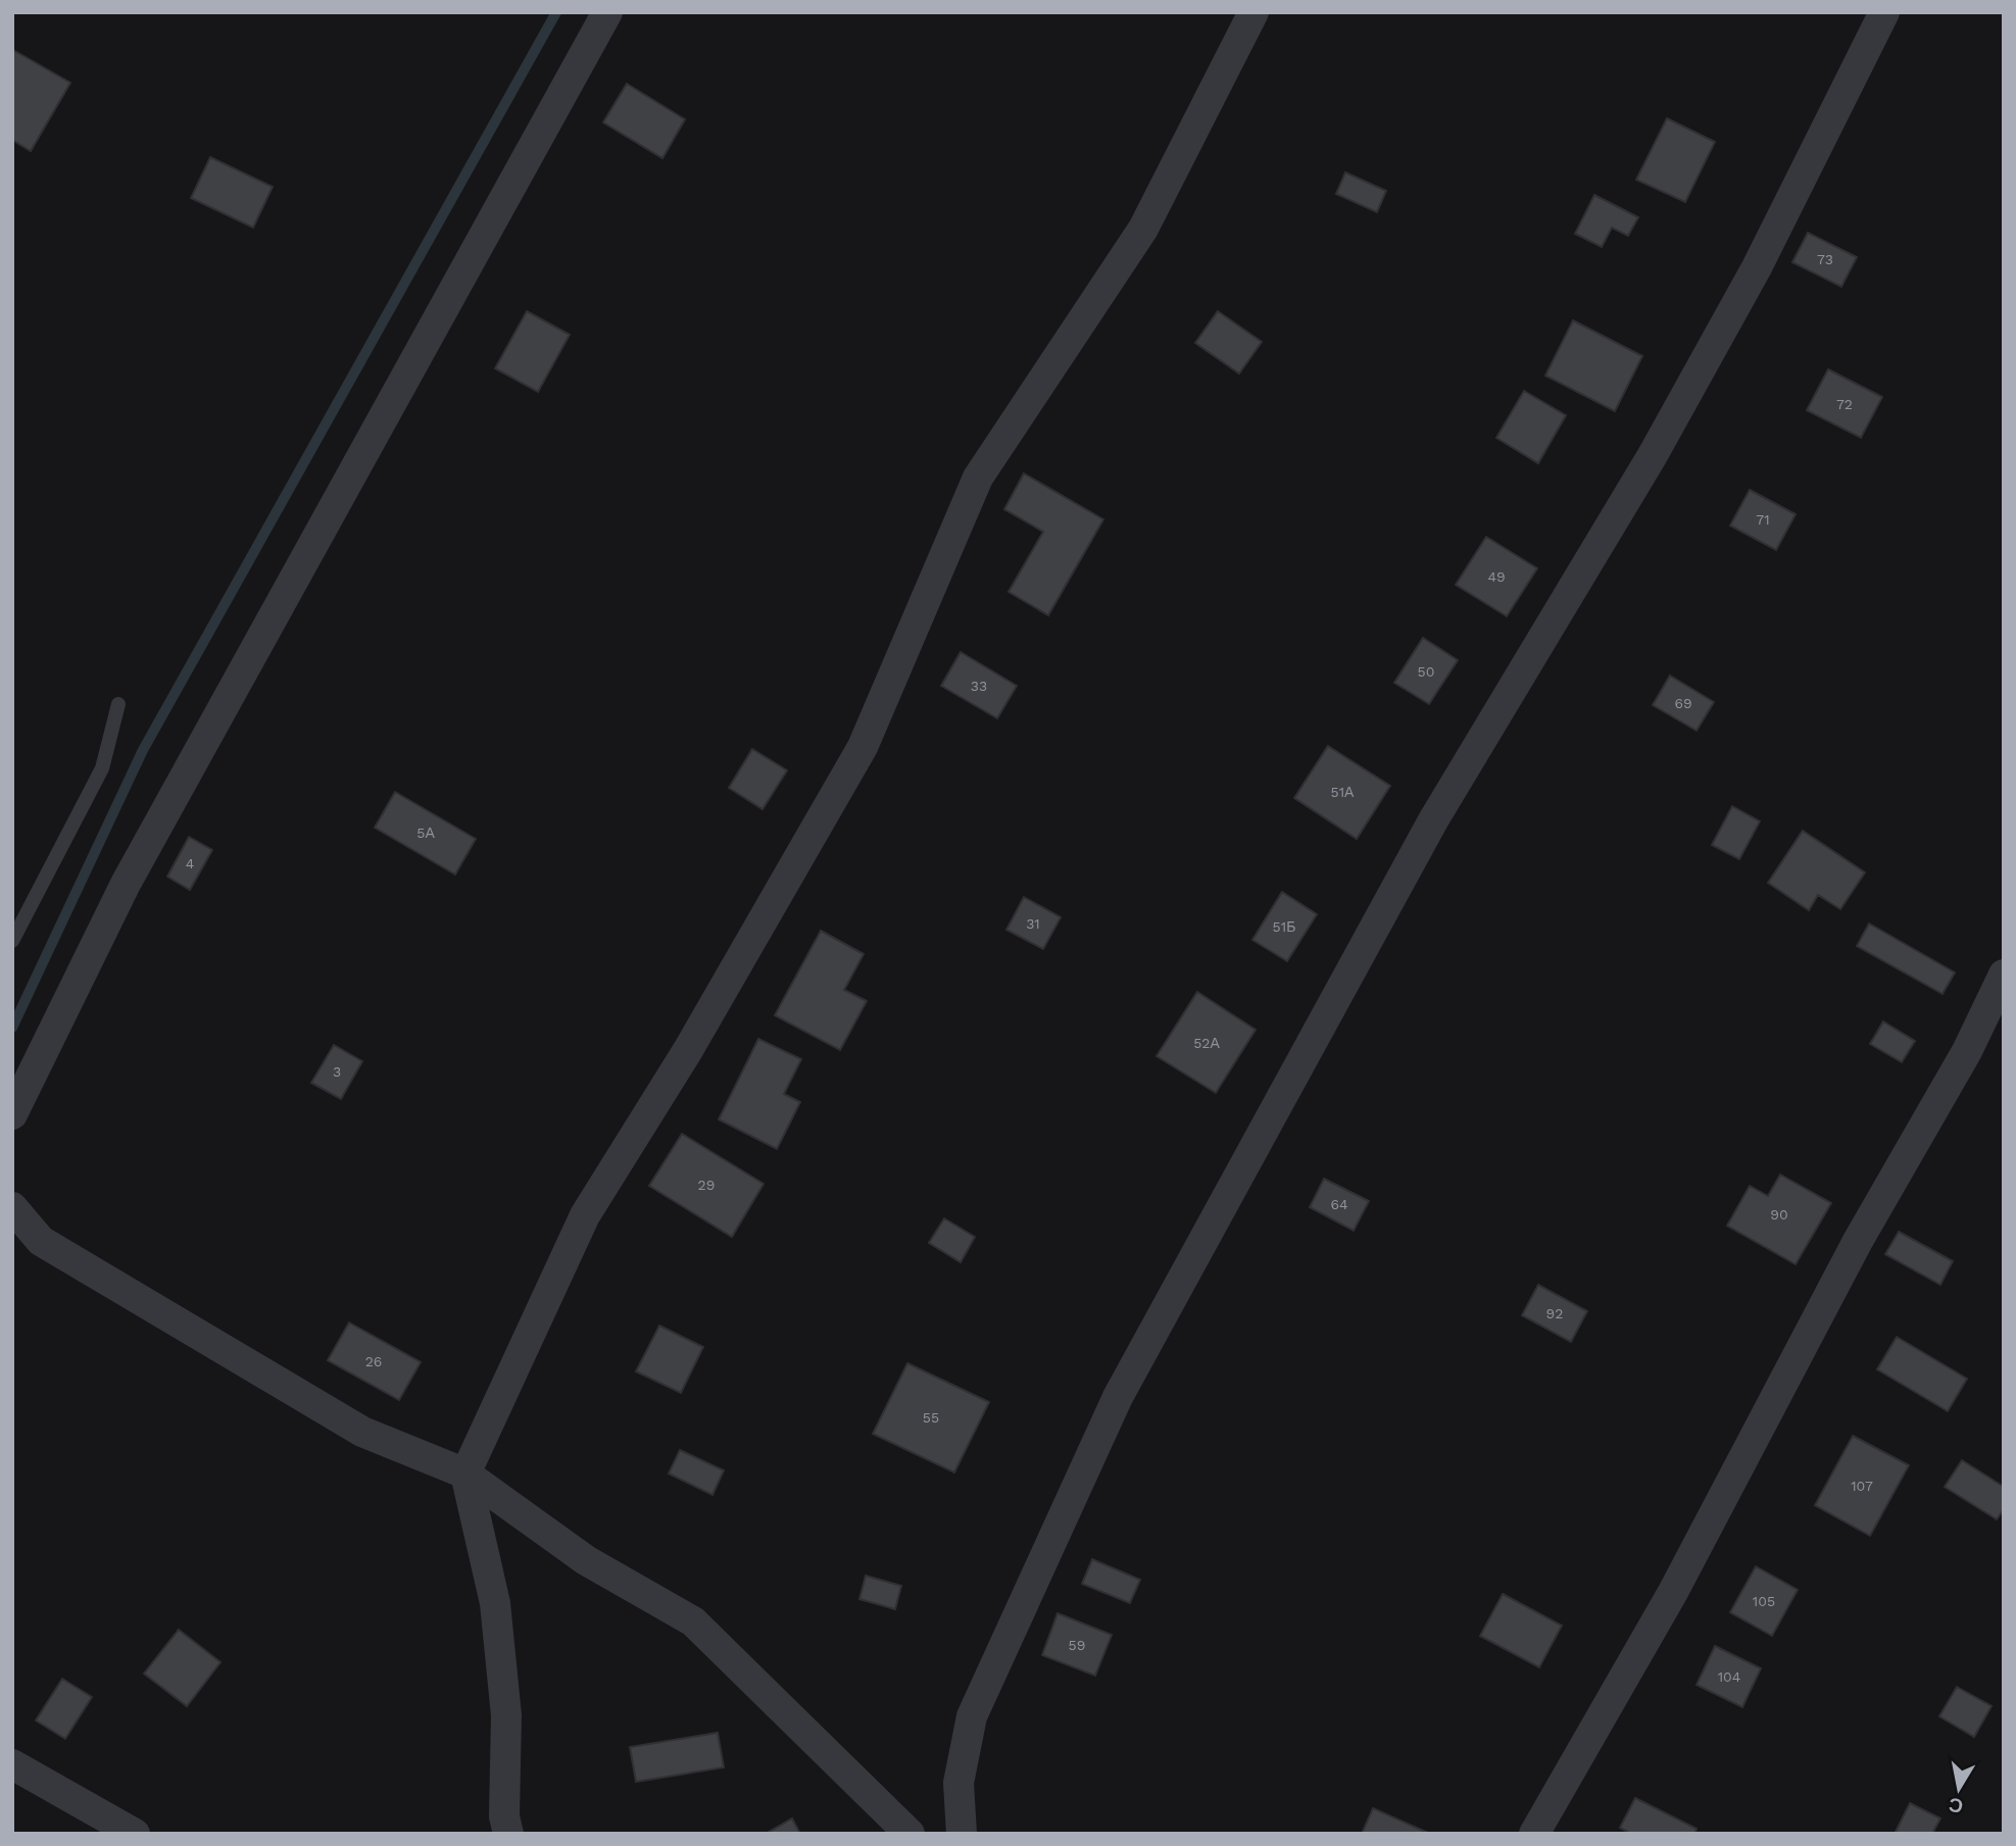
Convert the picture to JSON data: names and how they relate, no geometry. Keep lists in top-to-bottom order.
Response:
{
  "house_numbers": [
    "73",
    "72",
    "71",
    "49",
    "50",
    "33",
    "69",
    "51А",
    "5А",
    "4",
    "31",
    "51Б",
    "52А",
    "3",
    "29",
    "64",
    "90",
    "92",
    "26",
    "55",
    "107",
    "105",
    "59",
    "104"
  ],
  "north": "bottom"
}
